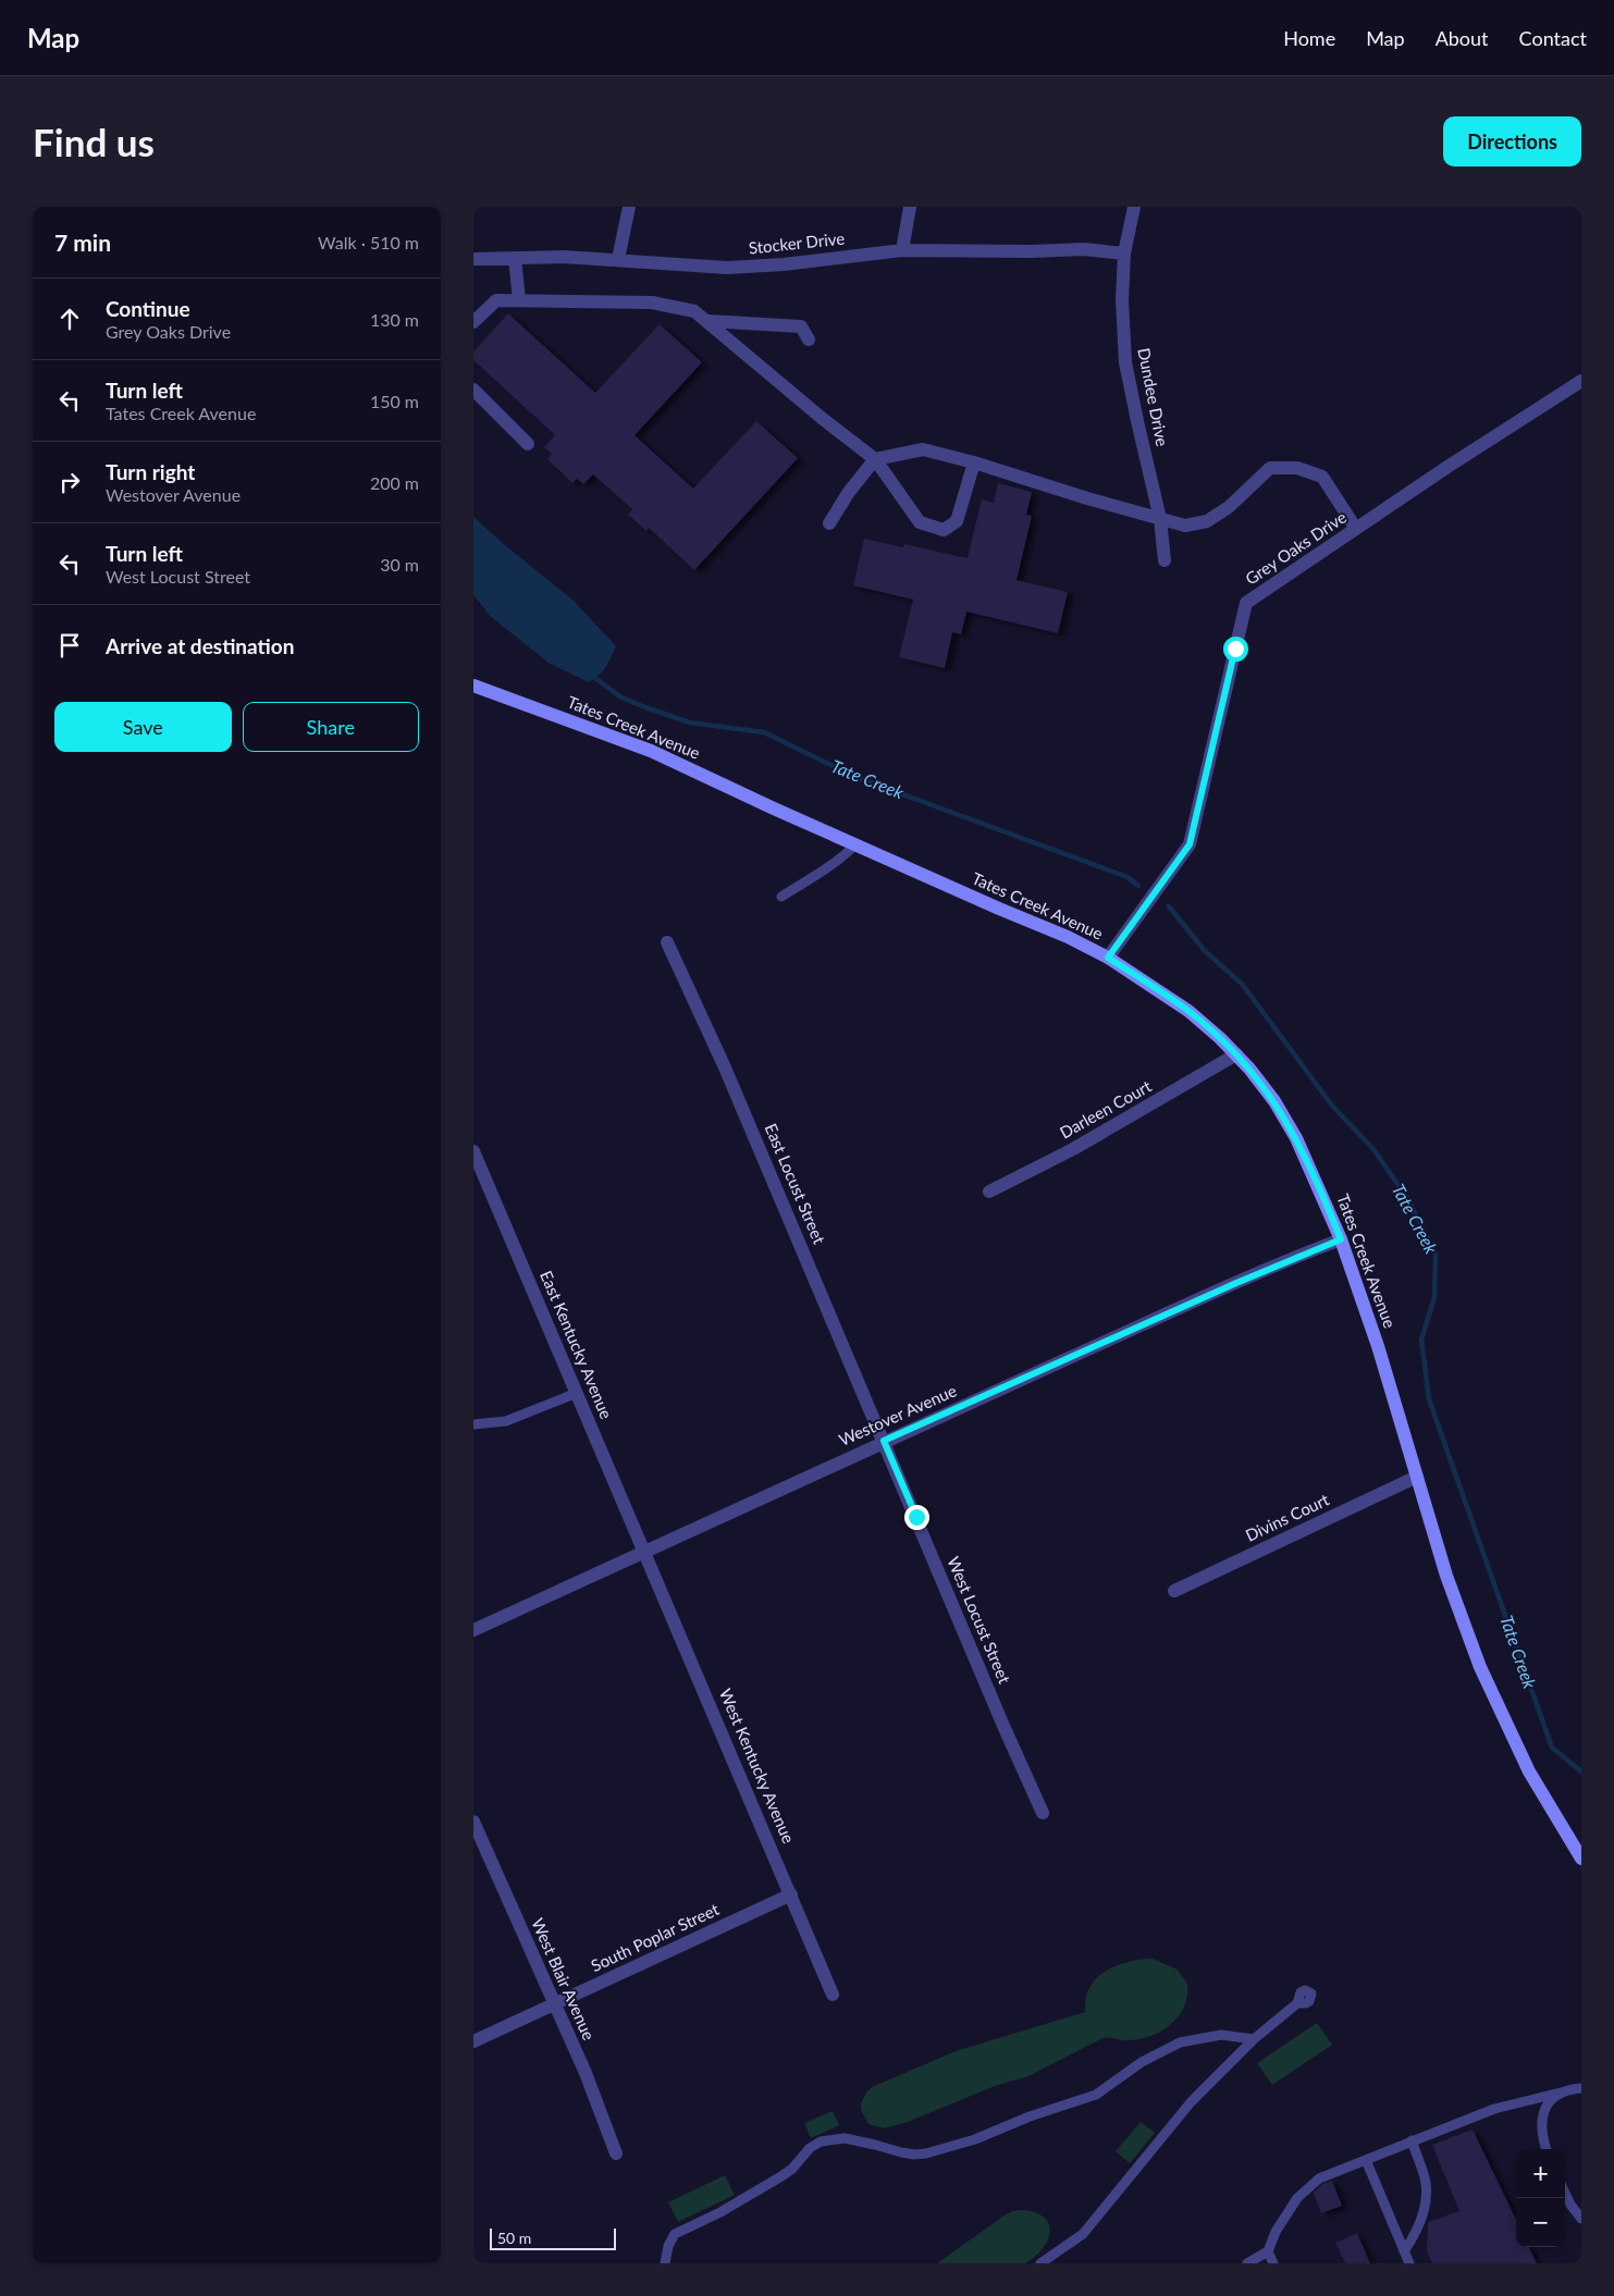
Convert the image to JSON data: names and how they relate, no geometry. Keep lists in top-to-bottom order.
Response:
{
  "streets": {
    "main road": ["Tates Creek Avenue"],
    "street": [
      "Stocker Drive",
      "Dundee Drive",
      "Grey Oaks Drive",
      "Darleen Court",
      "East Locust Street",
      "East Kentucky Avenue",
      "Westover Avenue",
      "Divins Court",
      "West Locust Street",
      "West Kentucky Avenue",
      "South Poplar Street",
      "West Blair Avenue"
    ]
  },
  "crossings": [
    ["Stocker Drive", "Dundee Drive"],
    ["Grey Oaks Drive", "Tates Creek Avenue"],
    ["Tates Creek Avenue", "Darleen Court"],
    ["Tates Creek Avenue", "Westover Avenue"],
    ["Tates Creek Avenue", "Divins Court"],
    ["East Locust Street", "Westover Avenue"],
    ["East Locust Street", "West Locust Street"],
    ["East Kentucky Avenue", "Westover Avenue"],
    ["East Kentucky Avenue", "West Kentucky Avenue"],
    ["Westover Avenue", "West Locust Street"],
    ["Westover Avenue", "West Kentucky Avenue"],
    ["West Kentucky Avenue", "South Poplar Street"],
    ["South Poplar Street", "West Blair Avenue"]
  ],
  "water": ["Tate Creek"],
  "scale_bar": "50 m",
  "page": {
    "header": "Map",
    "nav": [
      "Home",
      "Map",
      "About",
      "Contact"
    ],
    "buttons": [
      "Directions",
      ["Save", "Share"]
    ],
    "title": "Find us",
    "heading": ["7 min", "Walk · 510 m"],
    "list": [
      ["Continue", "Grey Oaks Drive", "130 m"],
      ["Turn left", "Tates Creek Avenue", "150 m"],
      ["Turn right", "Westover Avenue", "200 m"],
      ["Turn left", "West Locust Street", "30 m"],
      "Arrive at destination"
    ],
    "map_buttons": ["+", "−"],
    "scale": "50 m"
  }
}
